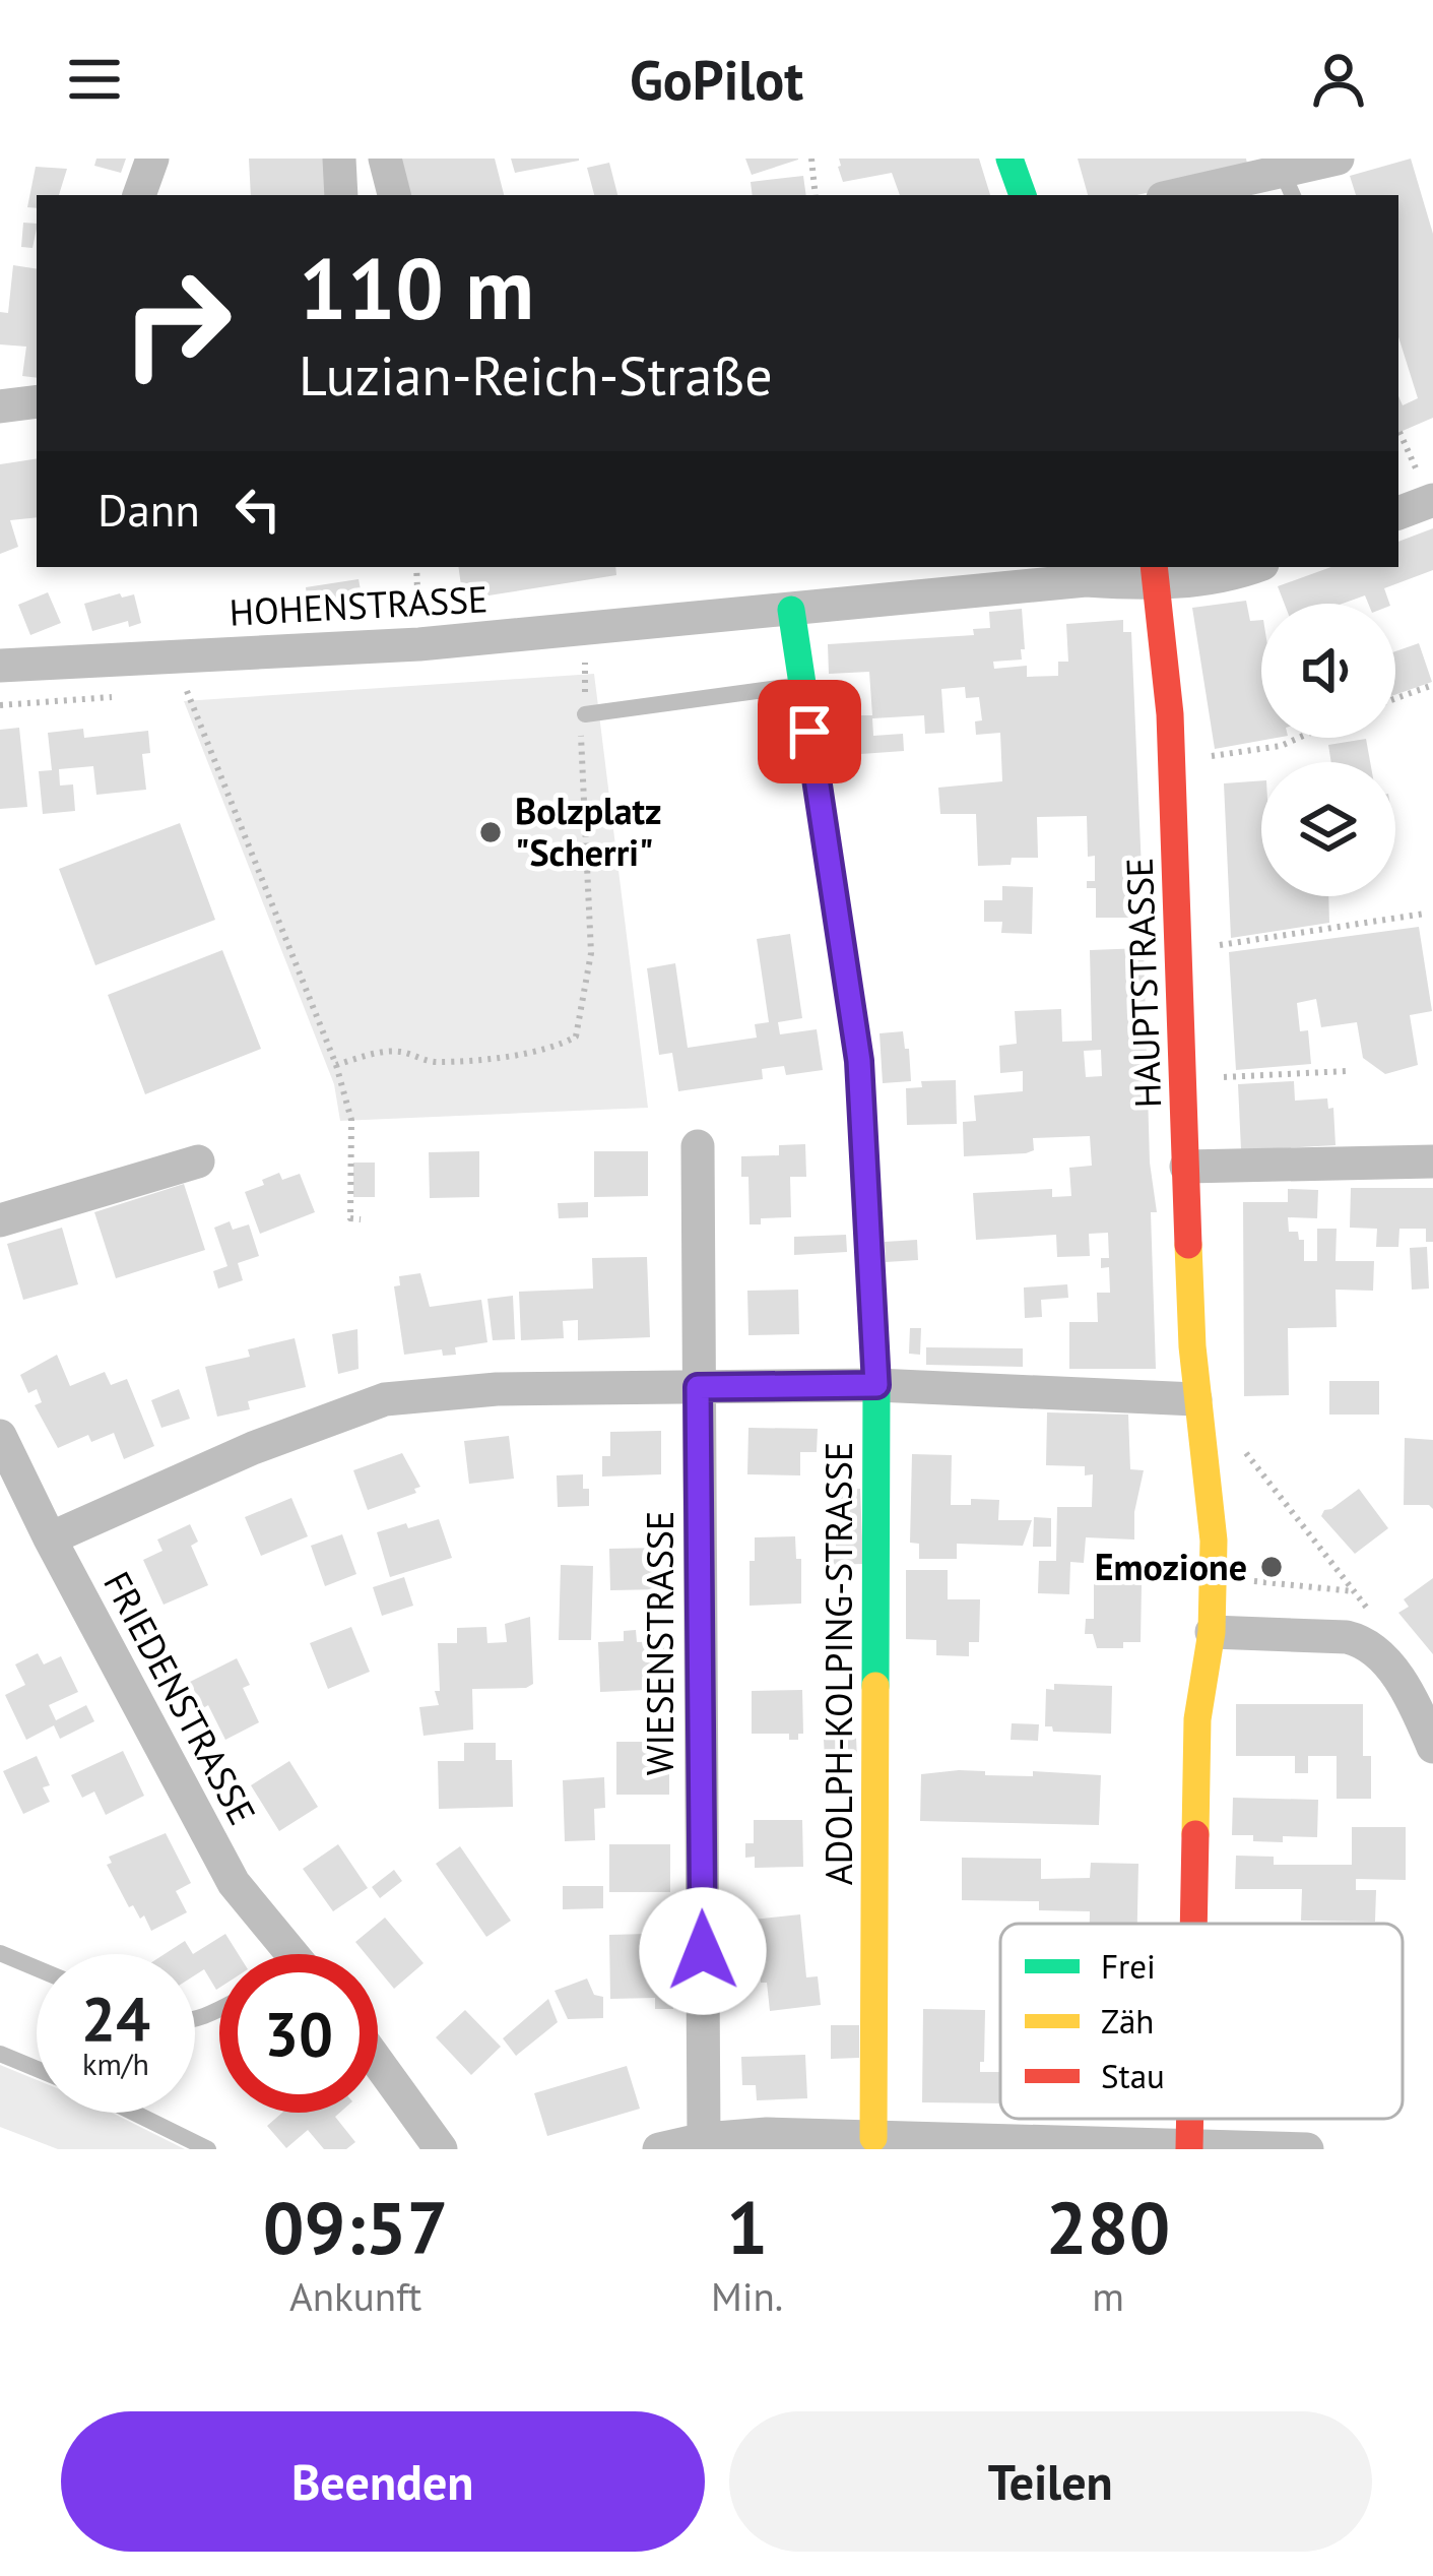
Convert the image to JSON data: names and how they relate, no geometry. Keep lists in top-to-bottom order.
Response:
{
  "streets": {
    "main road": ["HAUPTSTRASSE", "ADOLPH-KOLPING-STRASSE"],
    "street": ["HOHENSTRASSE", "WIESENSTRASSE", "FRIEDENSTRASSE"]
  },
  "crossings": [
    ["HOHENSTRASSE", "HAUPTSTRASSE"],
    ["HOHENSTRASSE", "ADOLPH-KOLPING-STRASSE"]
  ],
  "places": ["Bolzplatz \"Scherri\"", "Emozione"],
  "legend": ["Frei", "Zäh", "Stau"],
  "page": {
    "header": "GoPilot",
    "turn": ["110 m", "Luzian-Reich-Straße"],
    "then": "Dann",
    "speed": "24 km/h",
    "limit": "30",
    "eta": [
      "09:57",
      "Ankunft",
      "1",
      "Min.",
      "280",
      "m"
    ],
    "buttons": ["Beenden", "Teilen"]
  }
}
